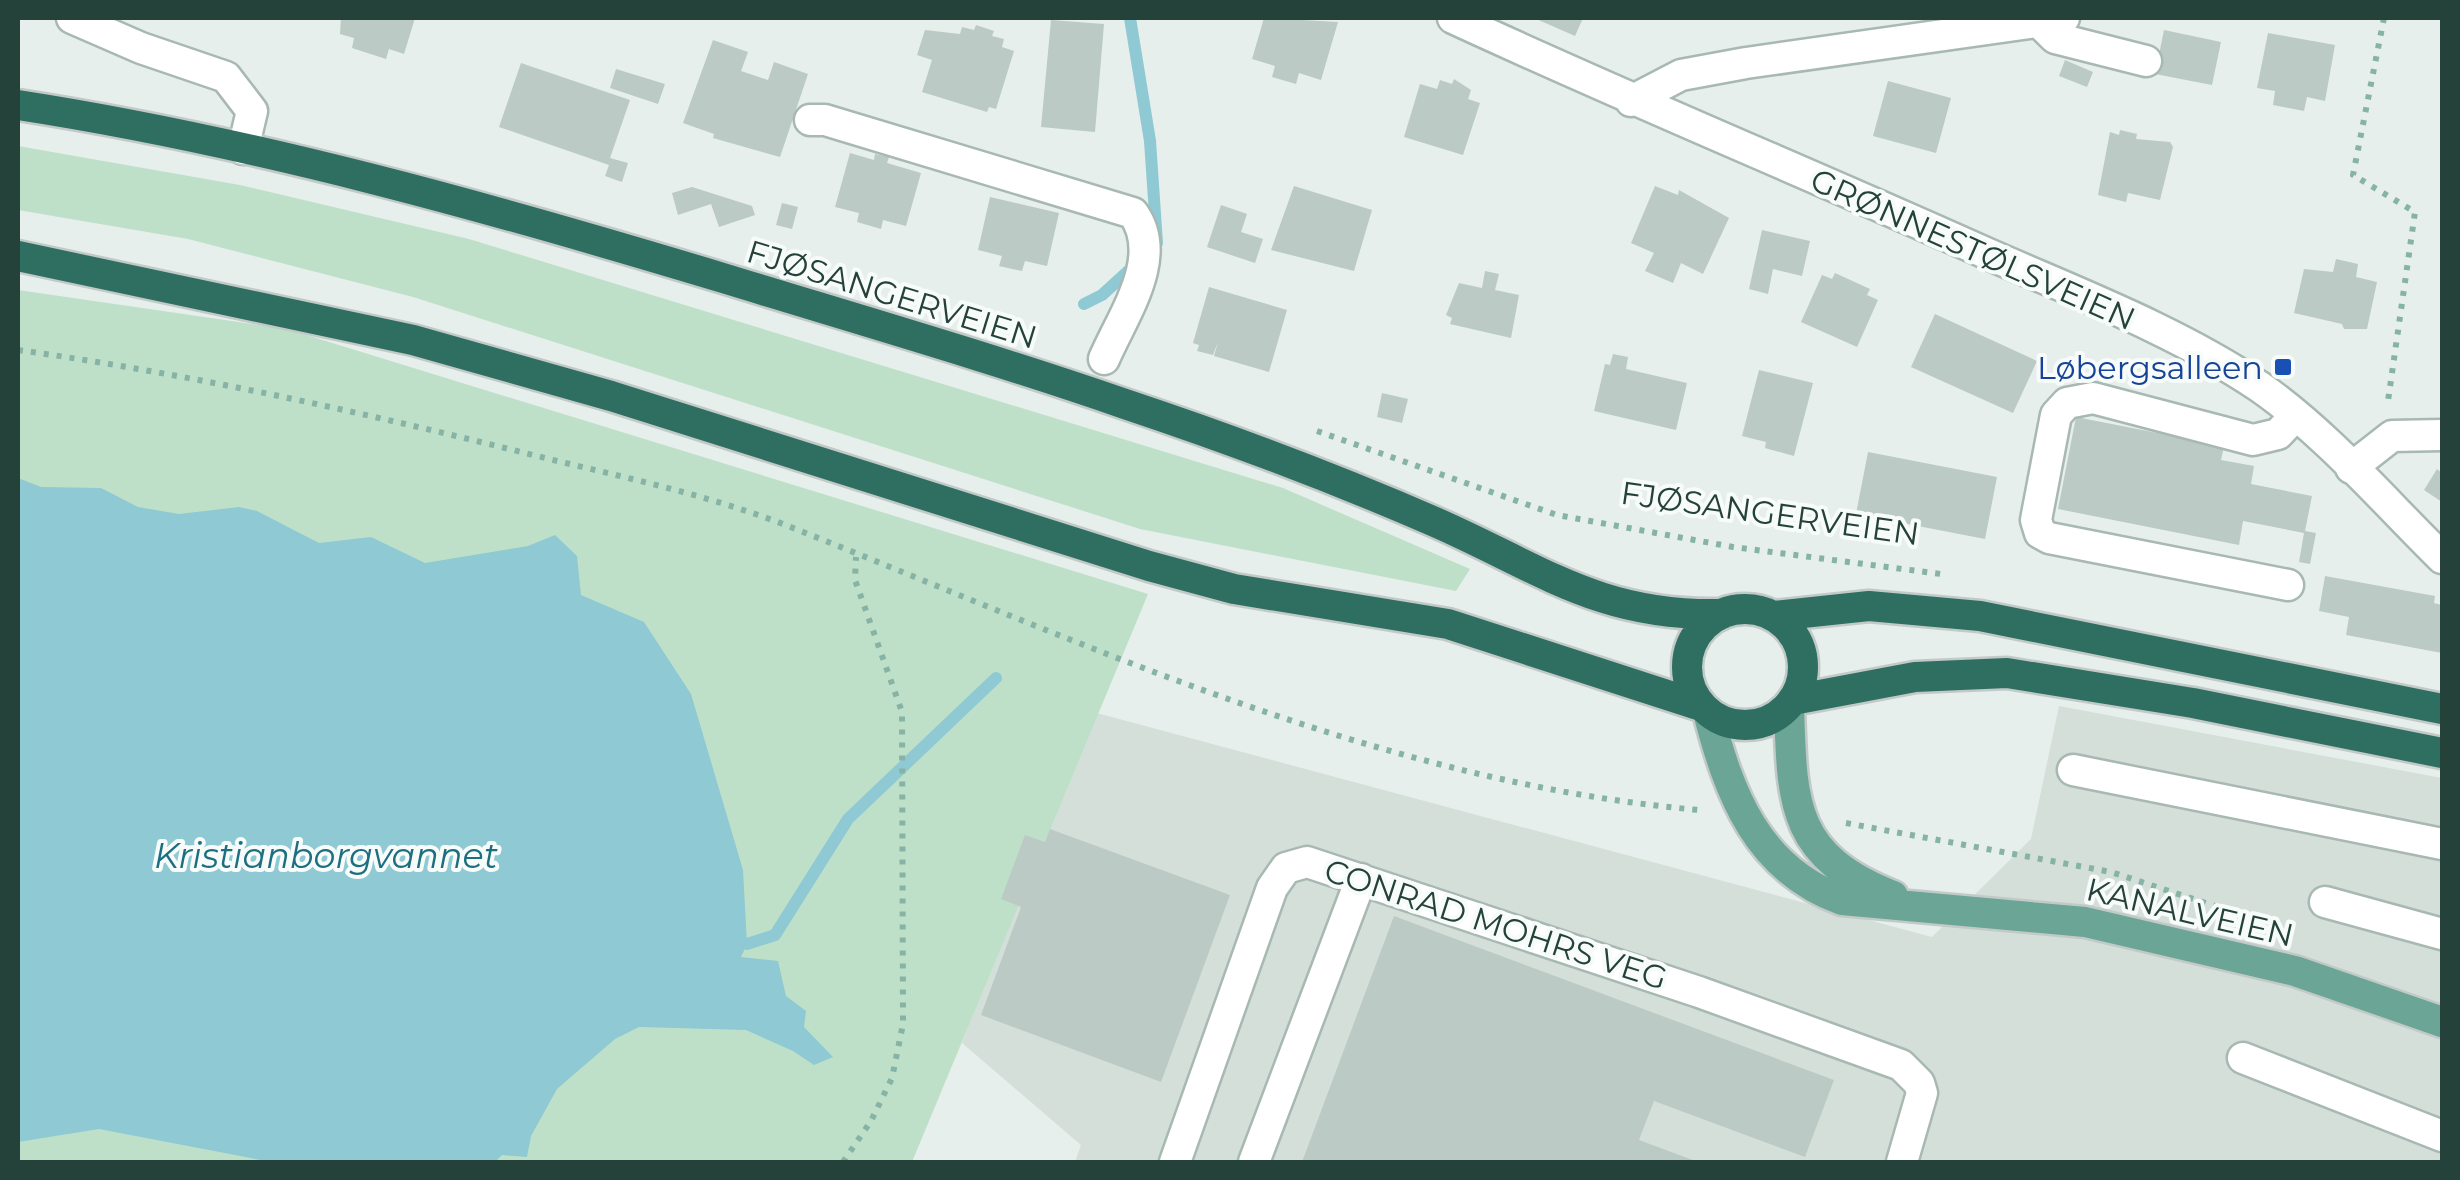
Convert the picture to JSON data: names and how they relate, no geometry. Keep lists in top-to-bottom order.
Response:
{
  "streets": {
    "highway": ["FJØSANGERVEIEN"],
    "main road": ["KANALVEIEN"],
    "street": ["GRØNNESTØLSVEIEN", "CONRAD MOHRS VEG"]
  },
  "crossings": [
    ["FJØSANGERVEIEN", "KANALVEIEN"]
  ],
  "water": ["Kristianborgvannet"],
  "places": {
    "transit": ["Løbergsalleen"]
  }
}
